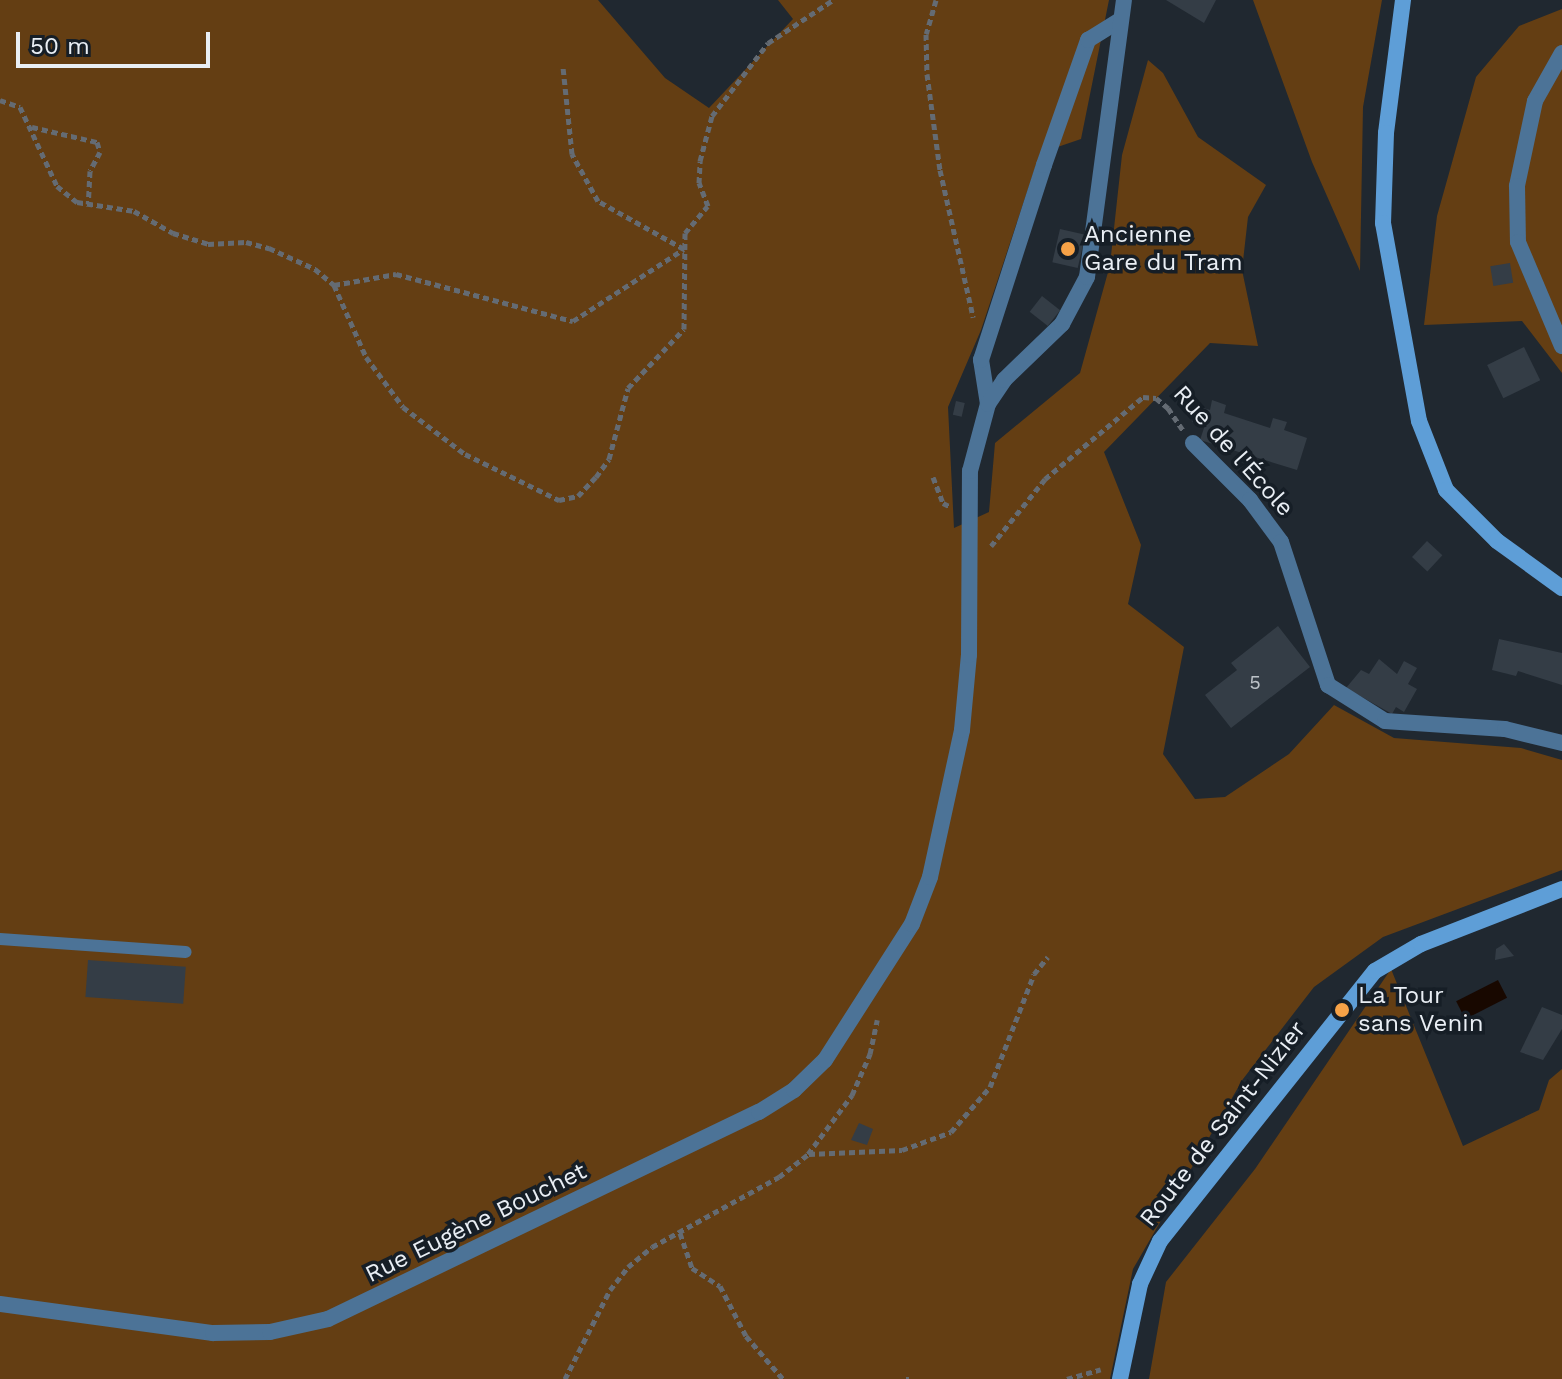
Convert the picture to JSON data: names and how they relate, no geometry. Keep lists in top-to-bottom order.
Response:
{
  "streets": {
    "main road": ["Route de Saint-Nizier"],
    "street": ["Rue de l'École", "Rue Eugène Bouchet"]
  },
  "crossings": [
    ["Rue de l'École", "Rue Eugène Bouchet"]
  ],
  "places": ["Ancienne Gare du Tram", "La Tour sans Venin"],
  "house_numbers": ["5"],
  "scale_bar": "50 m"
}
